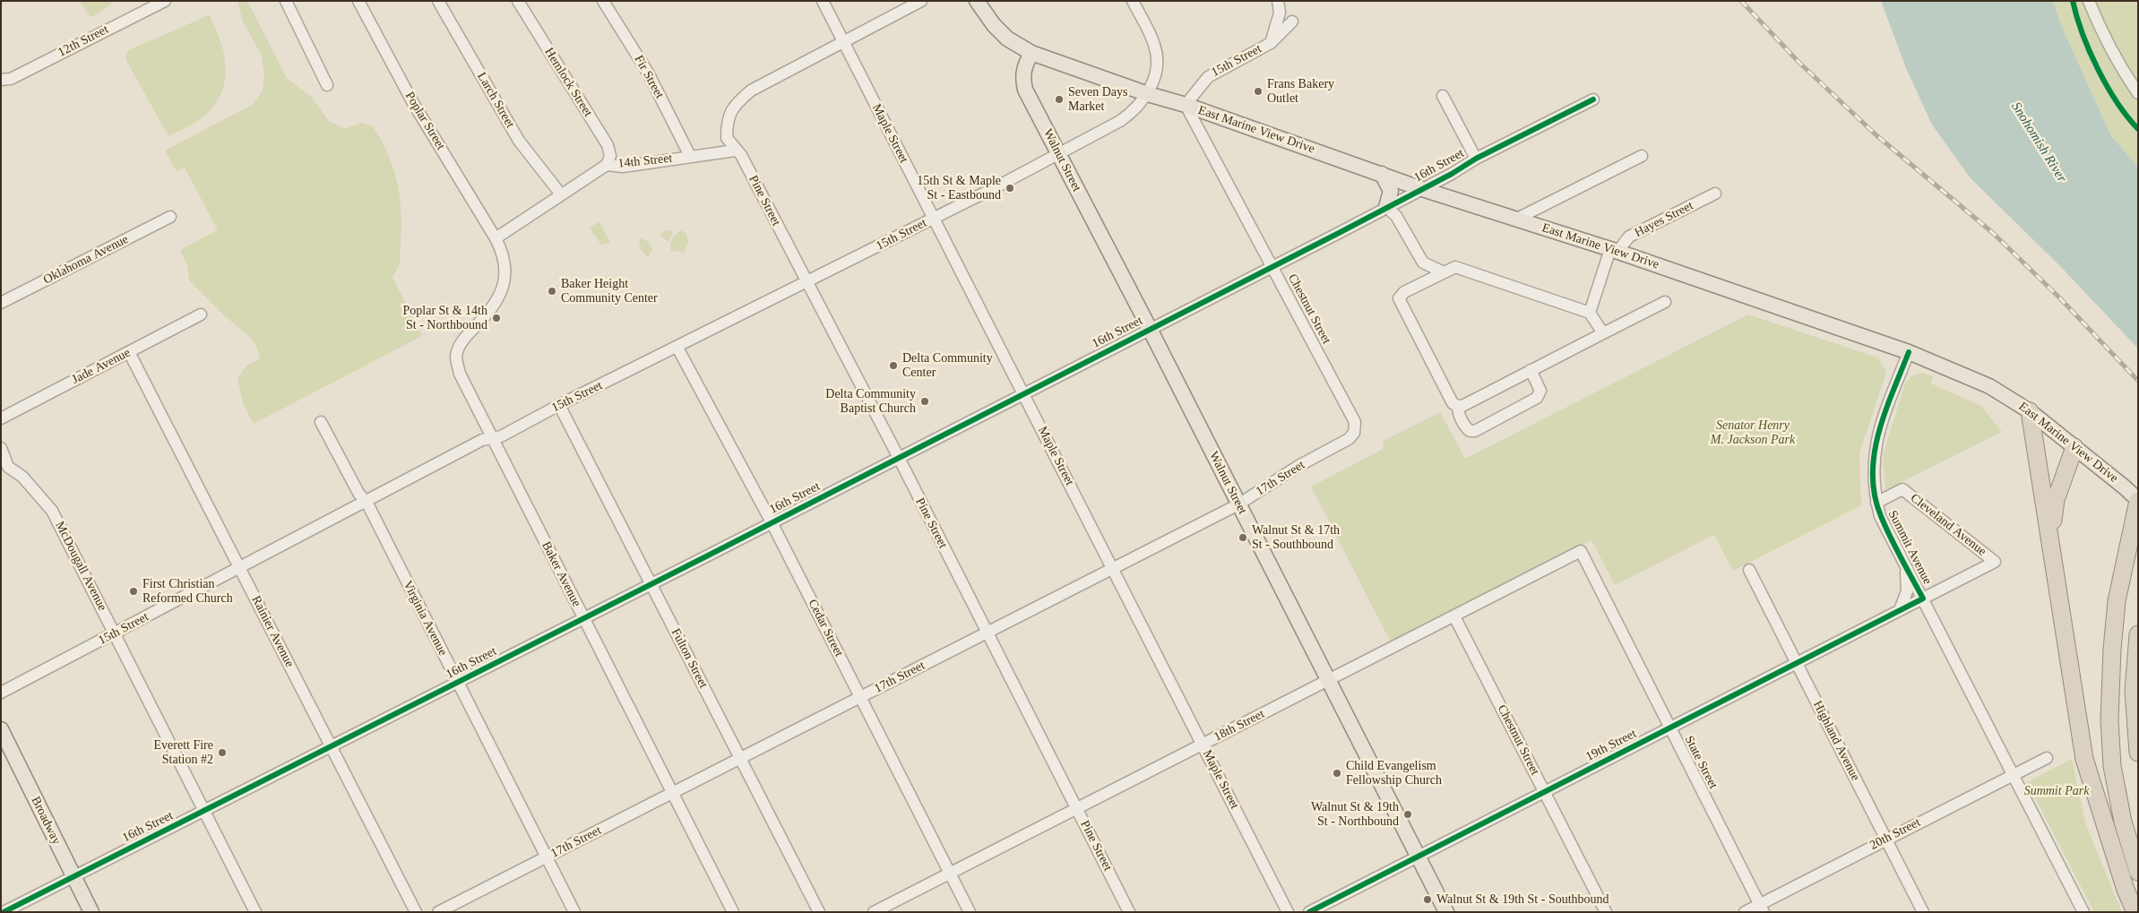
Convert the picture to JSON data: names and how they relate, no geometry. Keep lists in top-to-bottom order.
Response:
{
  "streets": {
    "main road": ["East Marine View Drive", "Walnut Street", "Broadway"],
    "street": [
      "12th Street",
      "15th Street",
      "Fir Street",
      "Hemlock Street",
      "Larch Street",
      "Poplar Street",
      "Maple Street",
      "14th Street",
      "16th Street",
      "Pine Street",
      "Hayes Street",
      "Oklahoma Avenue",
      "Chestnut Street",
      "Jade Avenue",
      "17th Street",
      "Cleveland Avenue",
      "Summit Avenue",
      "McDougall Avenue",
      "Baker Avenue",
      "Virginia Avenue",
      "Cedar Street",
      "Rainier Avenue",
      "Fulton Street",
      "18th Street",
      "Highland Avenue",
      "19th Street",
      "State Street",
      "20th Street"
    ]
  },
  "crossings": [
    ["15th Street", "East Marine View Drive"],
    ["15th Street", "Maple Street"],
    ["15th Street", "Walnut Street"],
    ["15th Street", "Pine Street"],
    ["15th Street", "Chestnut Street"],
    ["15th Street", "McDougall Avenue"],
    ["15th Street", "Baker Avenue"],
    ["15th Street", "Virginia Avenue"],
    ["15th Street", "Cedar Street"],
    ["15th Street", "Rainier Avenue"],
    ["15th Street", "Fulton Street"],
    ["Fir Street", "14th Street"],
    ["Hemlock Street", "14th Street"],
    ["Larch Street", "14th Street"],
    ["Poplar Street", "14th Street"],
    ["Poplar Street", "Baker Avenue"],
    ["East Marine View Drive", "Walnut Street"],
    ["East Marine View Drive", "16th Street"],
    ["East Marine View Drive", "Hayes Street"],
    ["East Marine View Drive", "Chestnut Street"],
    ["East Marine View Drive", "Summit Avenue"],
    ["Maple Street", "16th Street"],
    ["Maple Street", "Pine Street"],
    ["Maple Street", "17th Street"],
    ["Maple Street", "18th Street"],
    ["Walnut Street", "16th Street"],
    ["Walnut Street", "17th Street"],
    ["Walnut Street", "18th Street"],
    ["Walnut Street", "19th Street"],
    ["14th Street", "Pine Street"],
    ["14th Street", "Baker Avenue"],
    ["16th Street", "Pine Street"],
    ["16th Street", "Chestnut Street"],
    ["16th Street", "McDougall Avenue"],
    ["16th Street", "Baker Avenue"],
    ["16th Street", "Virginia Avenue"],
    ["16th Street", "Cedar Street"],
    ["16th Street", "Rainier Avenue"],
    ["16th Street", "Fulton Street"],
    ["16th Street", "Broadway"],
    ["Pine Street", "17th Street"],
    ["Pine Street", "18th Street"],
    ["Chestnut Street", "17th Street"],
    ["Chestnut Street", "18th Street"],
    ["Chestnut Street", "19th Street"],
    ["Jade Avenue", "Rainier Avenue"],
    ["17th Street", "Baker Avenue"],
    ["17th Street", "Virginia Avenue"],
    ["17th Street", "Cedar Street"],
    ["17th Street", "Fulton Street"],
    ["Cleveland Avenue", "Summit Avenue"],
    ["Cleveland Avenue", "19th Street"],
    ["Summit Avenue", "19th Street"],
    ["Summit Avenue", "20th Street"],
    ["Cedar Street", "18th Street"],
    ["18th Street", "State Street"],
    ["Highland Avenue", "19th Street"],
    ["Highland Avenue", "20th Street"],
    ["19th Street", "State Street"],
    ["State Street", "20th Street"]
  ],
  "water": ["Snohomish River"],
  "parks": ["Senator Henry M. Jackson Park", "Summit Park"],
  "places": [
    "Frans Bakery Outlet",
    "Seven Days Market",
    "15th St & Maple St - Eastbound",
    "Baker Height Community Center",
    "Poplar St & 14th St - Northbound",
    "Delta Community Center",
    "Delta Community Baptist Church",
    "Walnut St & 17th St - Southbound",
    "First Christian Reformed Church",
    "Everett Fire Station #2",
    "Child Evangelism Fellowship Church",
    "Walnut St & 19th St - Northbound",
    "Walnut St & 19th St - Southbound"
  ]
}
